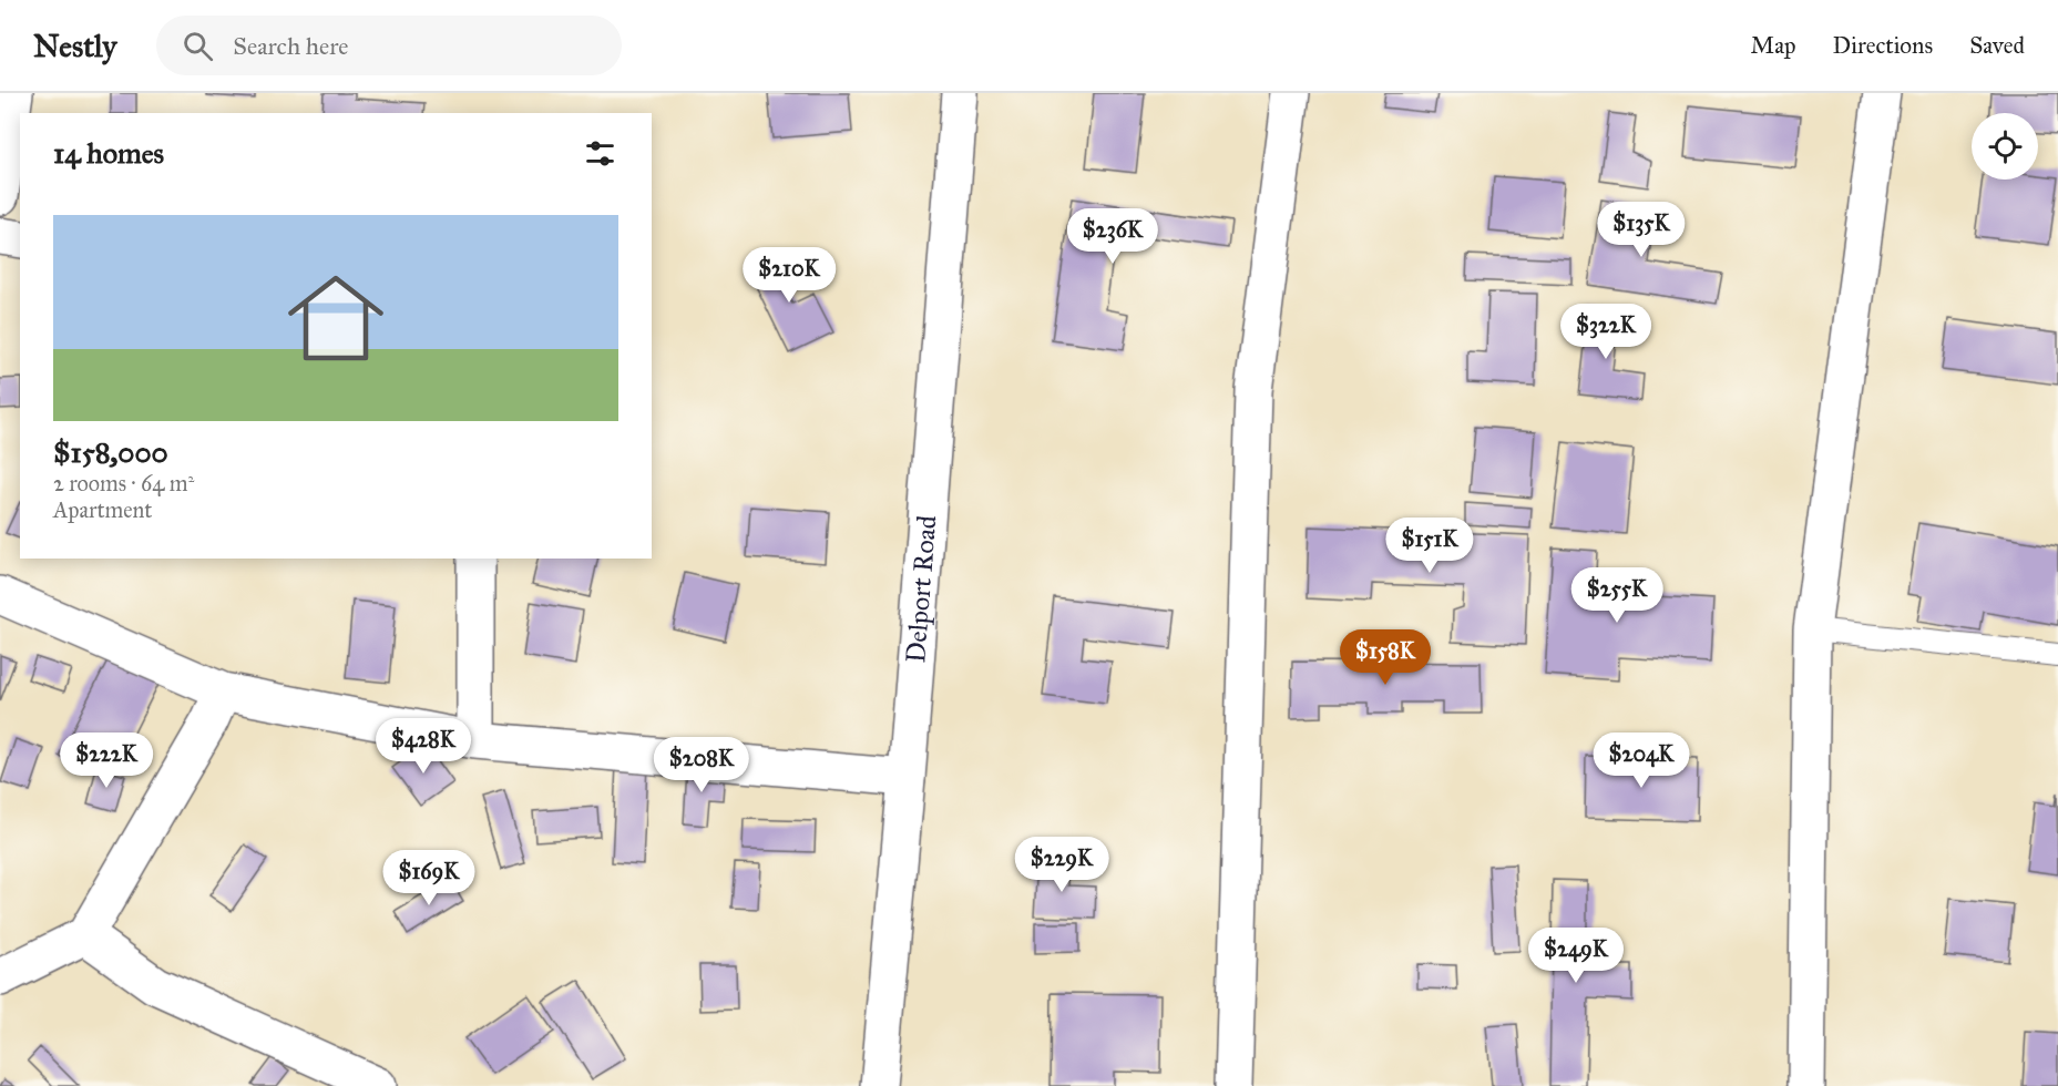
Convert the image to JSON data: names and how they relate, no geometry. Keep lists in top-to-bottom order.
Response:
{
  "streets": {
    "street": ["Delport Road"]
  },
  "page": {
    "header": "Nestly",
    "search": "Search here",
    "nav": ["Map", "Directions", "Saved"],
    "heading": "14 homes",
    "list": [
      {
        "name": "$158,000",
        "note": "2 rooms · 64 m² · Apartment"
      }
    ],
    "price": [
      "$135K",
      "$236K",
      "$210K",
      "$322K",
      "$151K",
      "$255K",
      "$158K",
      "$428K",
      "$222K",
      "$204K",
      "$208K",
      "$229K",
      "$169K",
      "$249K"
    ]
  }
}
